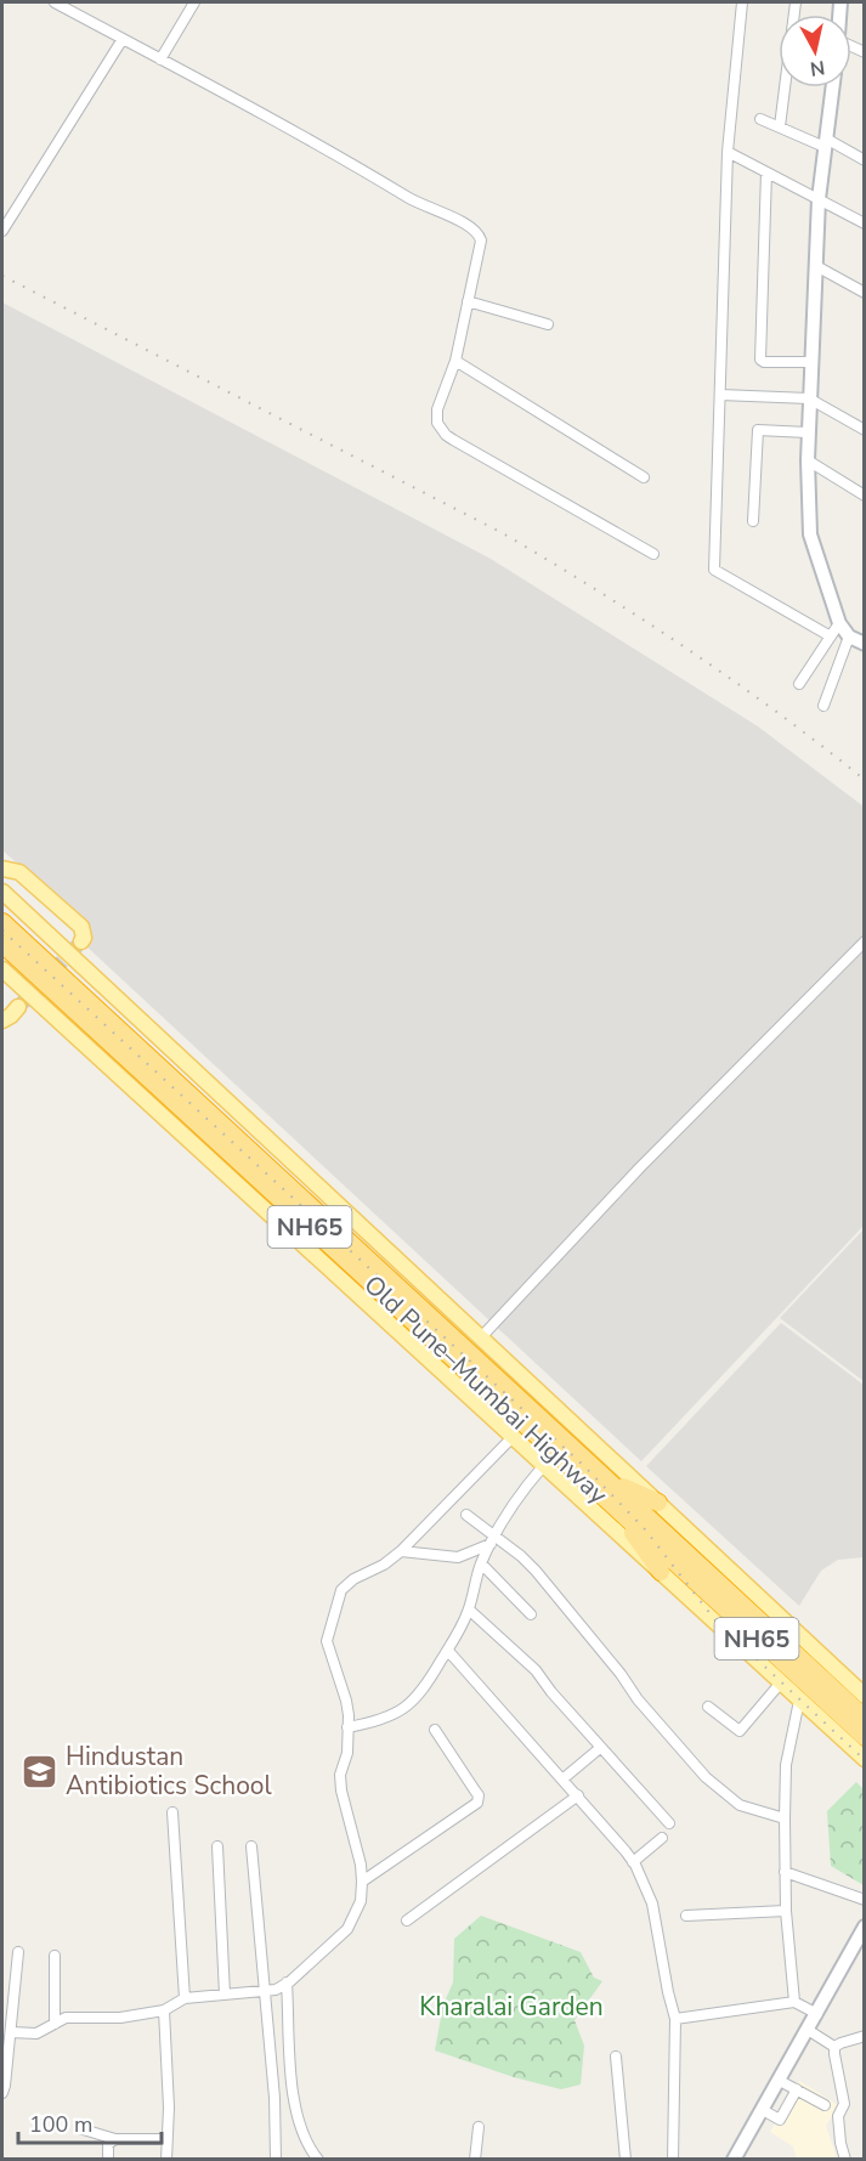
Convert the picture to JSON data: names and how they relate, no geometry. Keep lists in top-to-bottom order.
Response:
{
  "streets": {
    "highway": ["NH65", "Old Pune–Mumbai Highway"]
  },
  "crossings": [
    ["NH65", "Old Pune–Mumbai Highway"]
  ],
  "parks": ["Kharalai Garden"],
  "places": {
    "school or university": ["Hindustan Antibiotics School"]
  },
  "scale_bar": "100 m",
  "north": "bottom"
}
